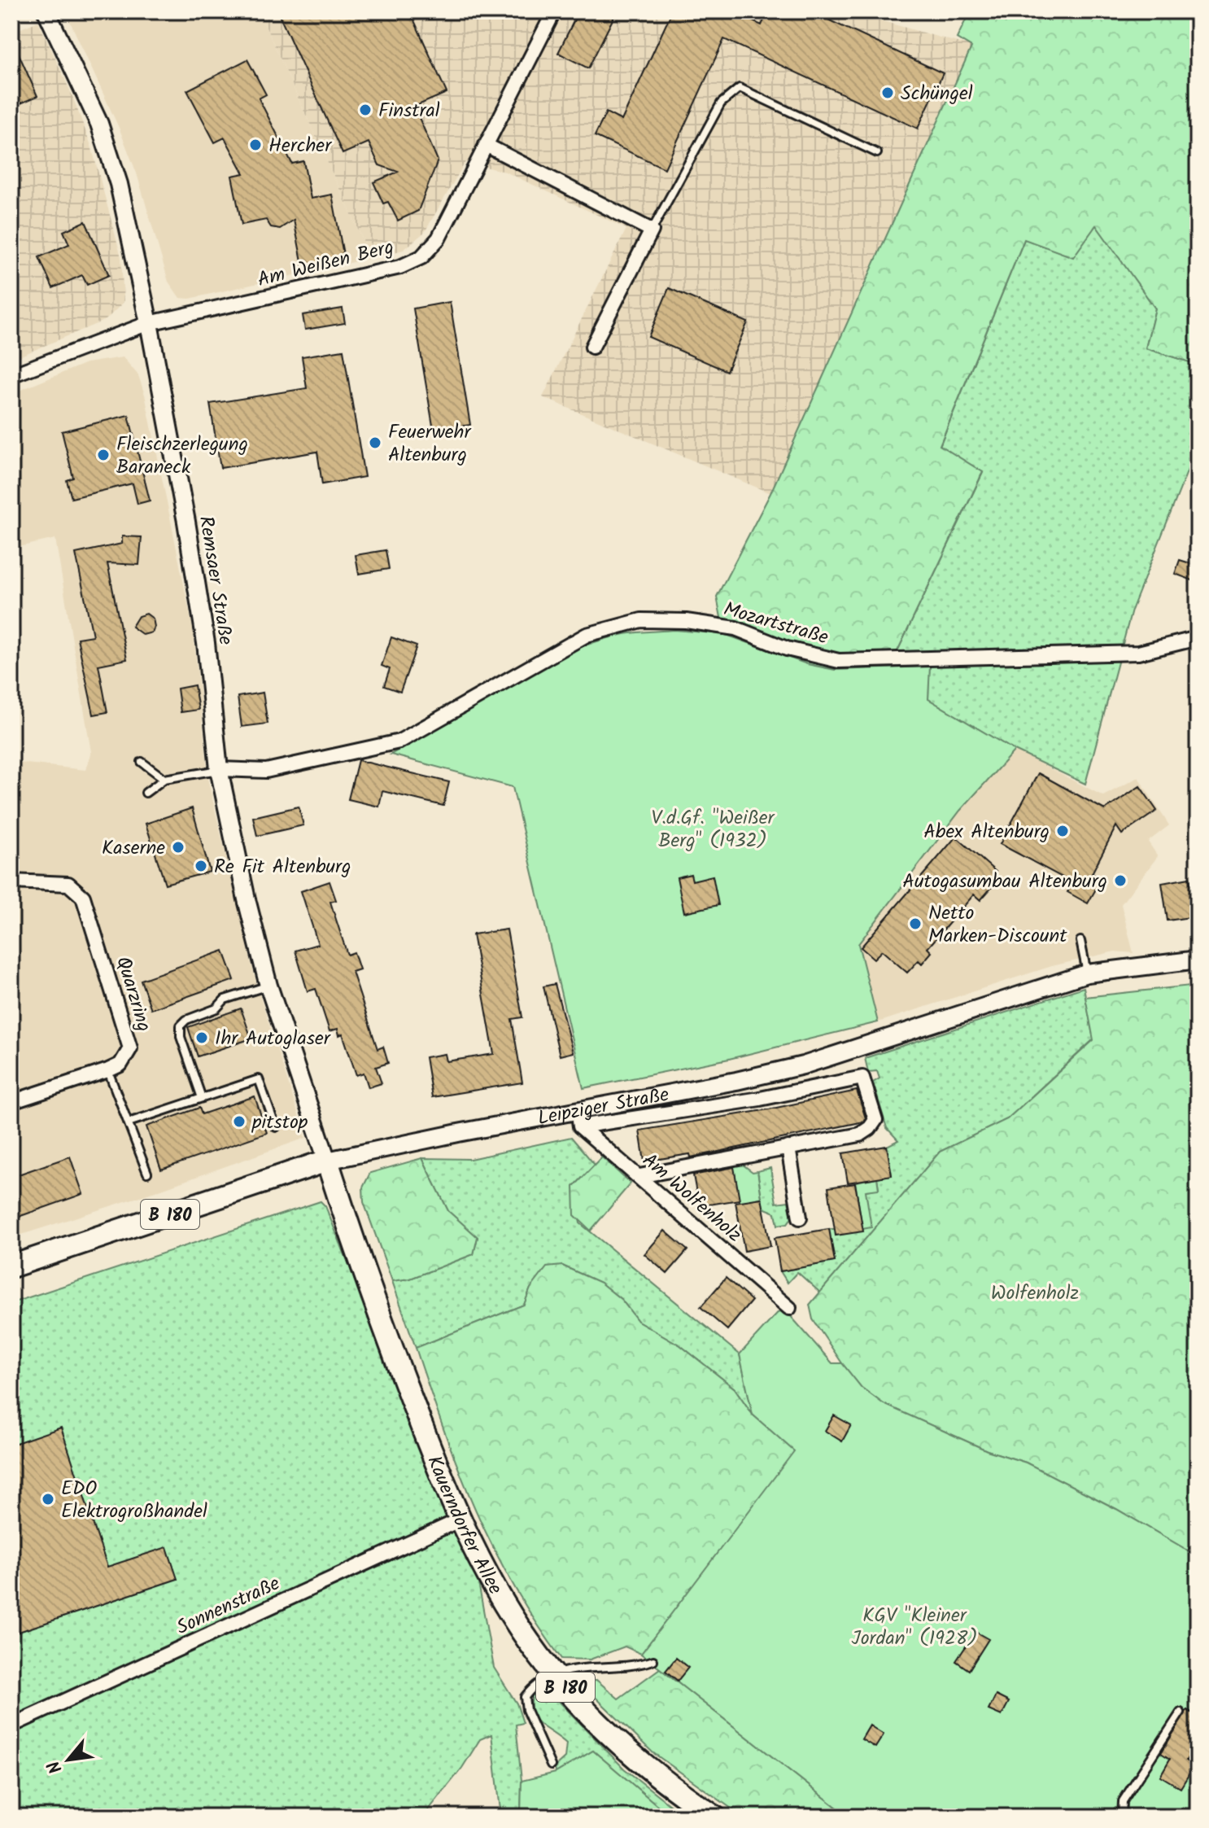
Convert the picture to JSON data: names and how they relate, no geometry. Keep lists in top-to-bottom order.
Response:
{
  "streets": {
    "main road": ["Leipziger Straße", "B 180", "Kauerndorfer Allee"],
    "street": [
      "Am Weißen Berg",
      "Remsaer Straße",
      "Mozartstraße",
      "Quarzring",
      "Am Wolfenholz",
      "Sonnenstraße"
    ]
  },
  "crossings": [
    ["Am Weißen Berg", "Remsaer Straße"],
    ["Remsaer Straße", "Mozartstraße"],
    ["Remsaer Straße", "Leipziger Straße"],
    ["Remsaer Straße", "Kauerndorfer Allee"],
    ["Leipziger Straße", "Am Wolfenholz"],
    ["Leipziger Straße", "Kauerndorfer Allee"],
    ["Kauerndorfer Allee", "Sonnenstraße"]
  ],
  "parks": ["V.d.Gf. \"Weißer Berg\" (1932)", "Wolfenholz", "KGV \"Kleiner Jordan\" (1928)"],
  "places": [
    "Schüngel",
    "Finstral",
    "Hercher",
    "Feuerwehr Altenburg",
    "Fleischzerlegung Baraneck",
    "Abex Altenburg",
    "Kaserne",
    "Re Fit Altenburg",
    "Autogasumbau Altenburg",
    "Netto Marken-Discount",
    "Ihr Autoglaser",
    "pitstop",
    "EDO Elektrogroßhandel"
  ],
  "north": "bottom left"
}
